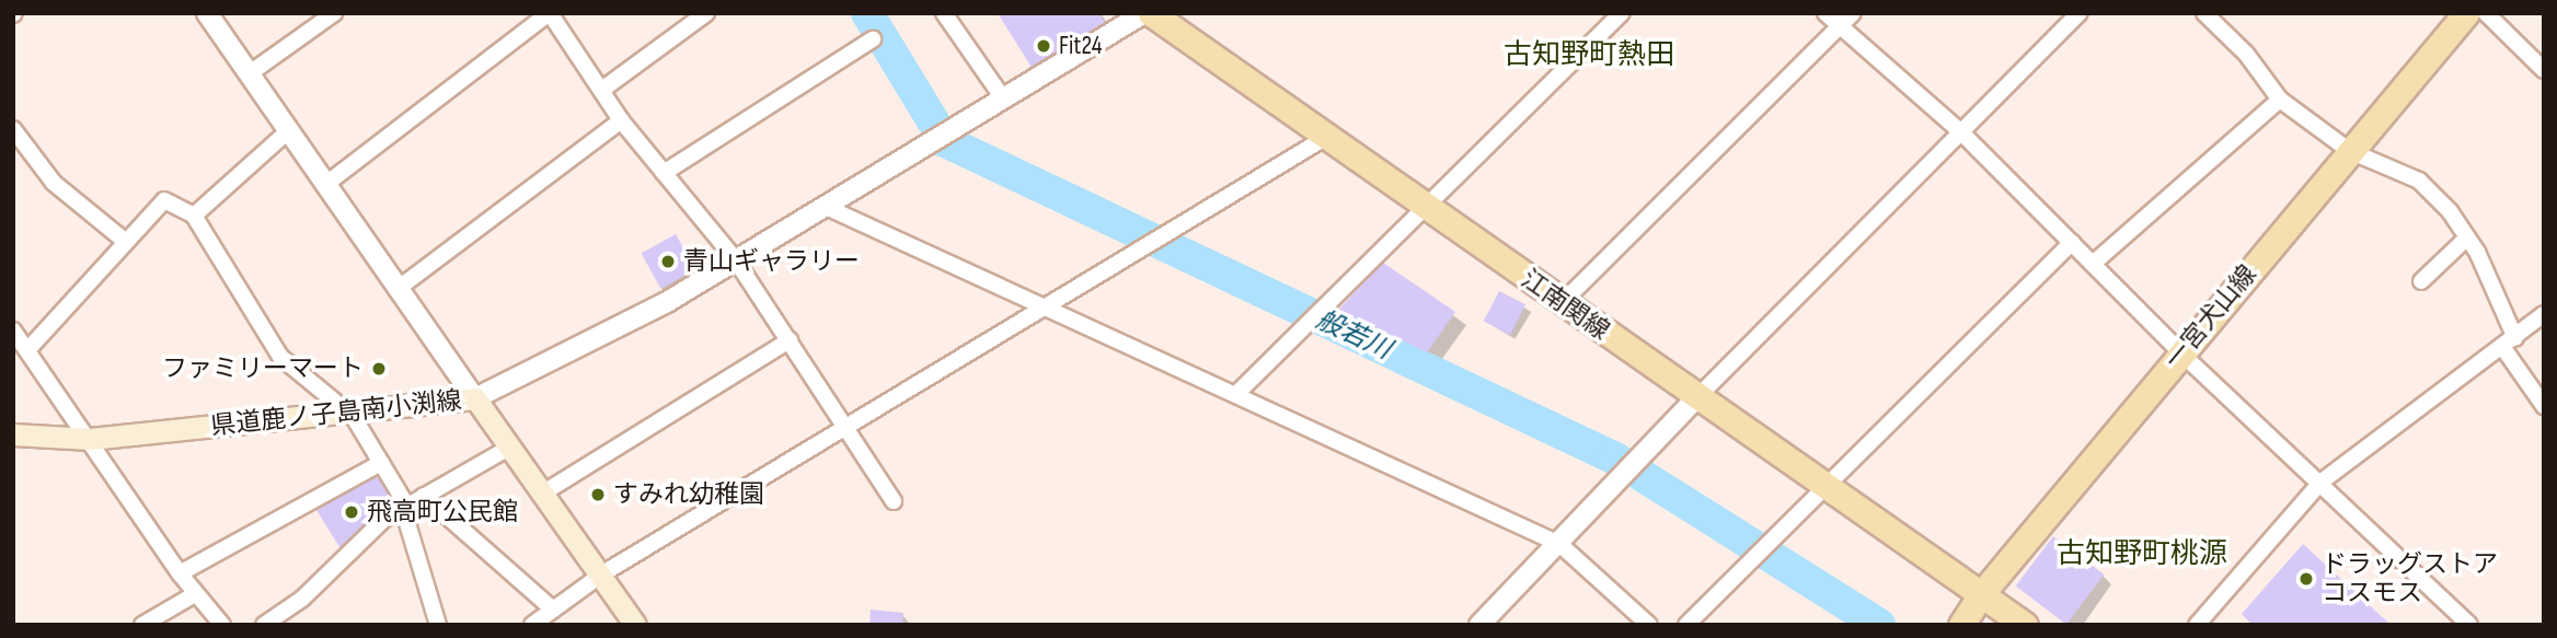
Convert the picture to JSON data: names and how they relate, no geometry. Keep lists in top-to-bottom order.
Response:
{
  "streets": {
    "main road": ["江南関線", "一宮犬山線", "県道鹿ノ子島南小渕線"]
  },
  "crossings": [
    ["江南関線", "一宮犬山線"]
  ],
  "districts": ["古知野町熱田", "古知野町桃源"],
  "water": ["般若川"],
  "places": [
    "Fit24",
    "青山ギャラリー",
    "ファミリーマート",
    "すみれ幼稚園",
    "飛高町公民館",
    "ドラッグストア コスモス"
  ]
}
